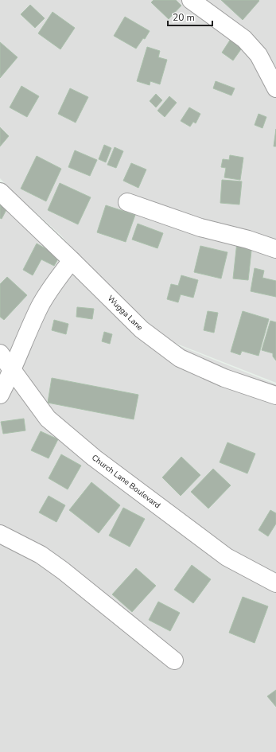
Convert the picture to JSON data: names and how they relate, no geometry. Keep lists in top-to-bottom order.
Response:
{
  "streets": {
    "street": ["Wugga Lane", "Church Lane Boulevard"]
  },
  "scale_bar": "20 m"
}
